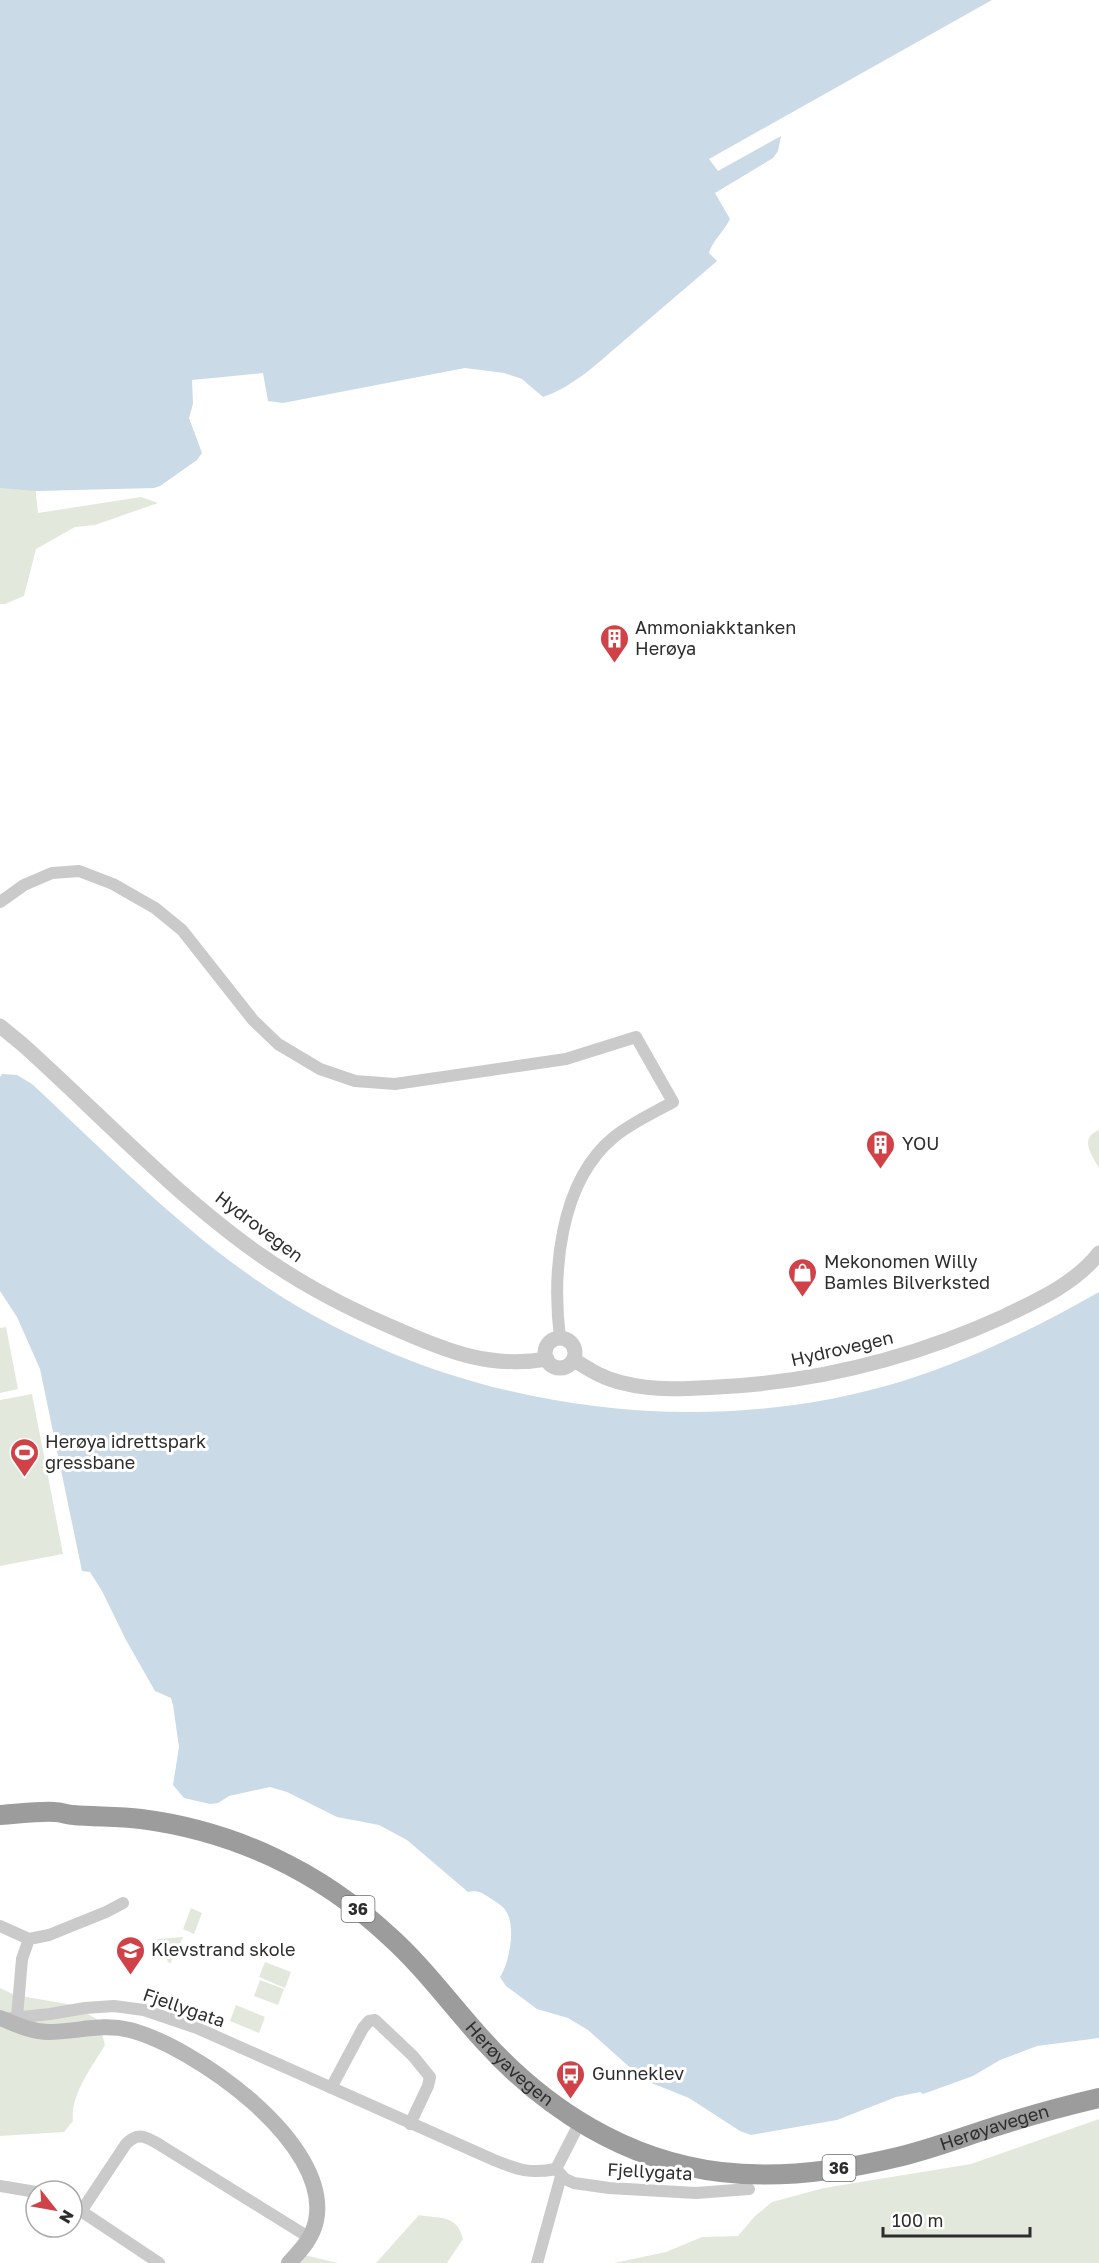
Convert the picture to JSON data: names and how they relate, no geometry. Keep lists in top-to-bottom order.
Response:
{
  "streets": {
    "highway": ["36", "Herøyavegen"],
    "street": ["Hydrovegen", "Fjellygata"]
  },
  "places": {
    "building": ["Ammoniakktanken Herøya", "YOU"],
    "shop": ["Mekonomen Willy Bamles Bilverksted"],
    "sports": ["Herøya idrettspark gressbane"],
    "school or university": ["Klevstrand skole"],
    "bus stop": ["Gunneklev"]
  },
  "scale_bar": "100 m",
  "north": "bottom right"
}
